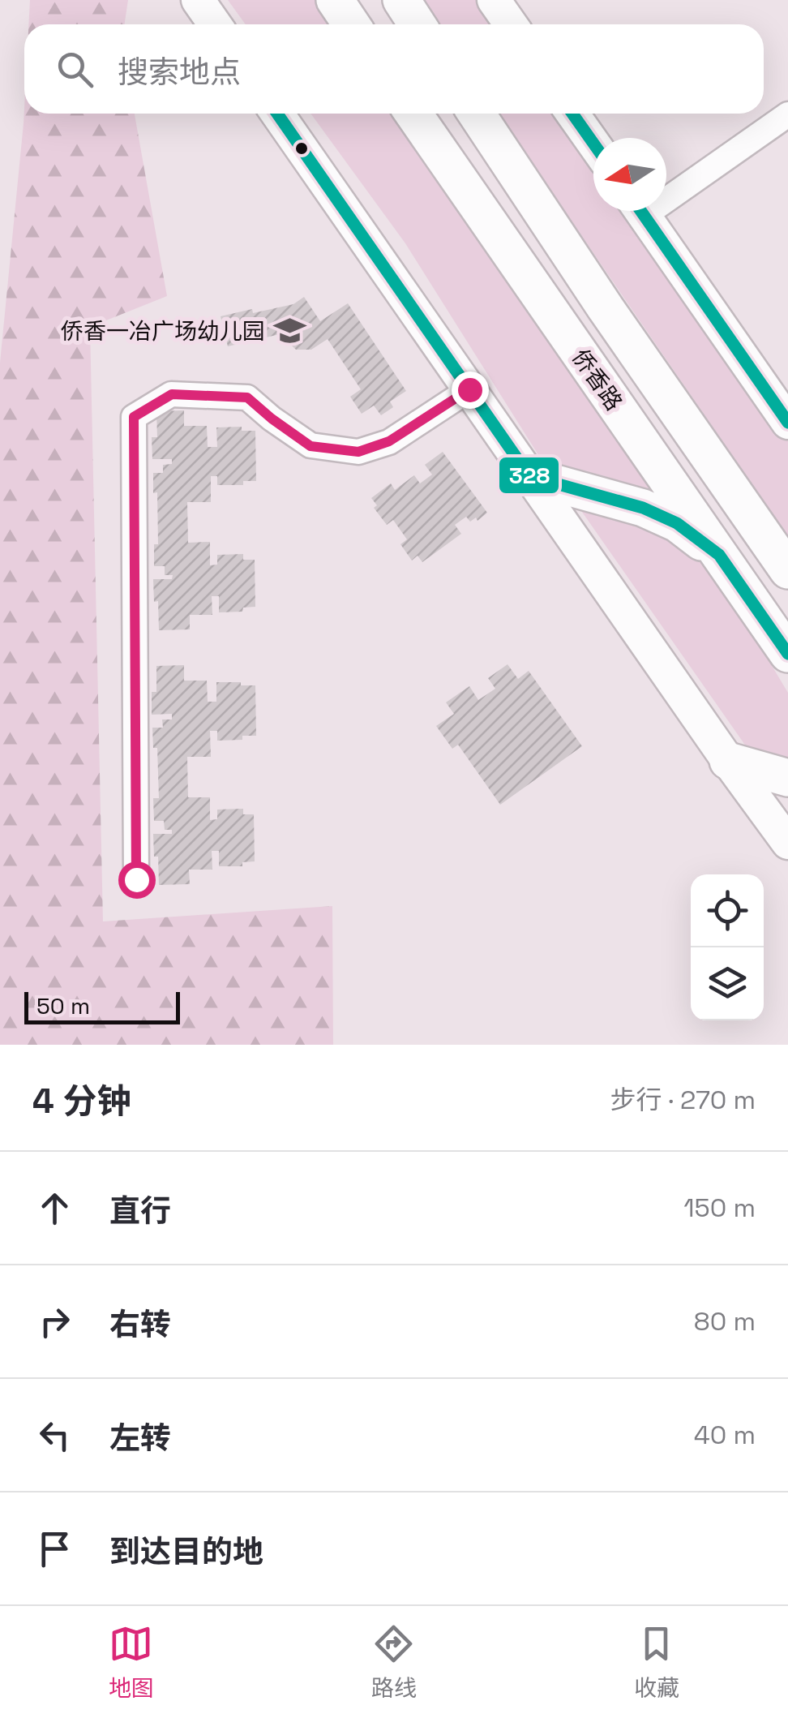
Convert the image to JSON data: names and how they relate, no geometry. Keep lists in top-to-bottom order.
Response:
{
  "streets": {
    "main road": ["侨香路"]
  },
  "places": {
    "school or university": ["侨香一冶广场幼儿园"]
  },
  "lines": ["transit line 328"],
  "scale_bar": "50 m",
  "north": "left",
  "page": {
    "search": "搜索地点",
    "scale": "50 m",
    "heading": ["4 分钟", "步行 · 270 m"],
    "list": [
      ["直行", "150 m"],
      ["右转", "80 m"],
      ["左转", "40 m"],
      "到达目的地"
    ],
    "nav": ["地图", "路线", "收藏"]
  }
}
